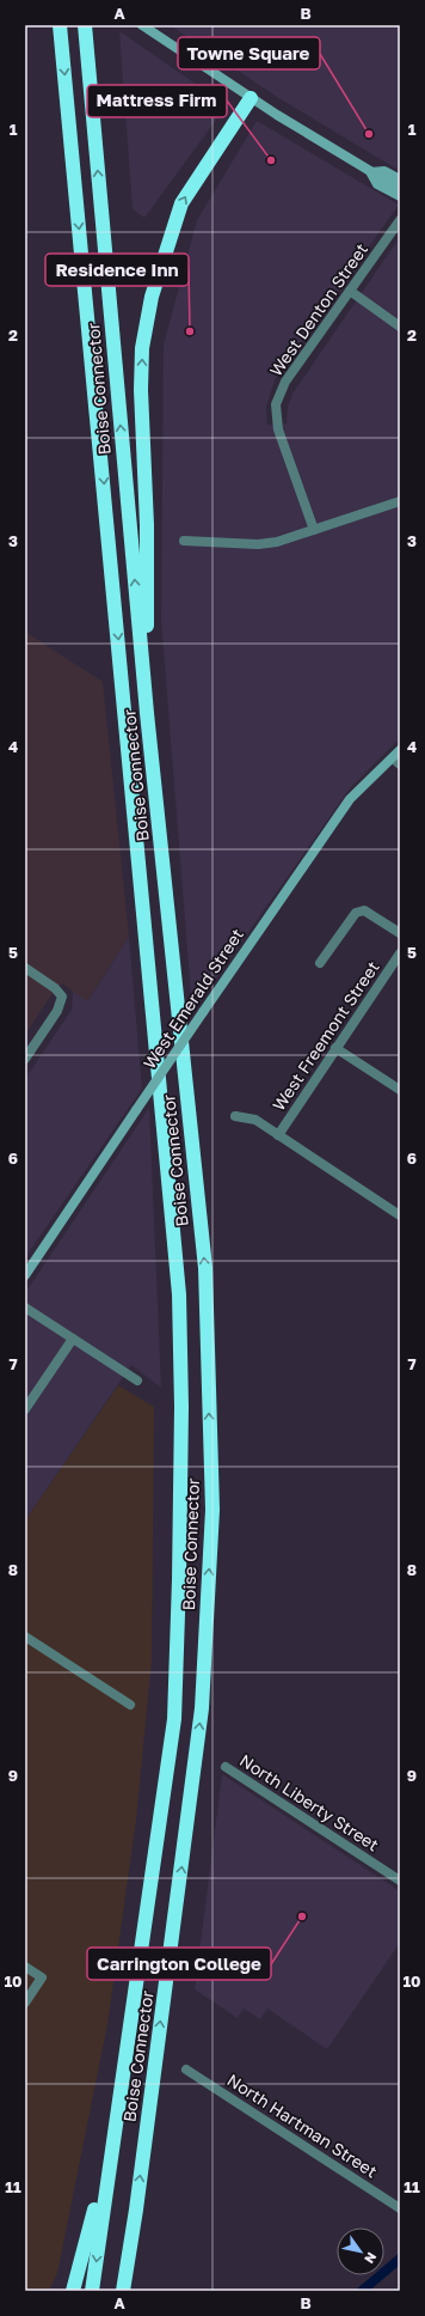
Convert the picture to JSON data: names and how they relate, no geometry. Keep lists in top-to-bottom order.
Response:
{
  "streets": {
    "highway": ["Boise Connector"],
    "main road": ["West Emerald Street"],
    "street": [
      "West Denton Street",
      "West Freemont Street",
      "North Liberty Street",
      "North Hartman Street"
    ]
  },
  "places": [
    "Towne Square",
    "Mattress Firm",
    "Residence Inn",
    "Carrington College"
  ],
  "north": "bottom right",
  "grid": {
    "columns": ["A", "B"],
    "rows": [
      "1",
      "2",
      "3",
      "4",
      "5",
      "6",
      "7",
      "8",
      "9",
      "10",
      "11"
    ]
  }
}
